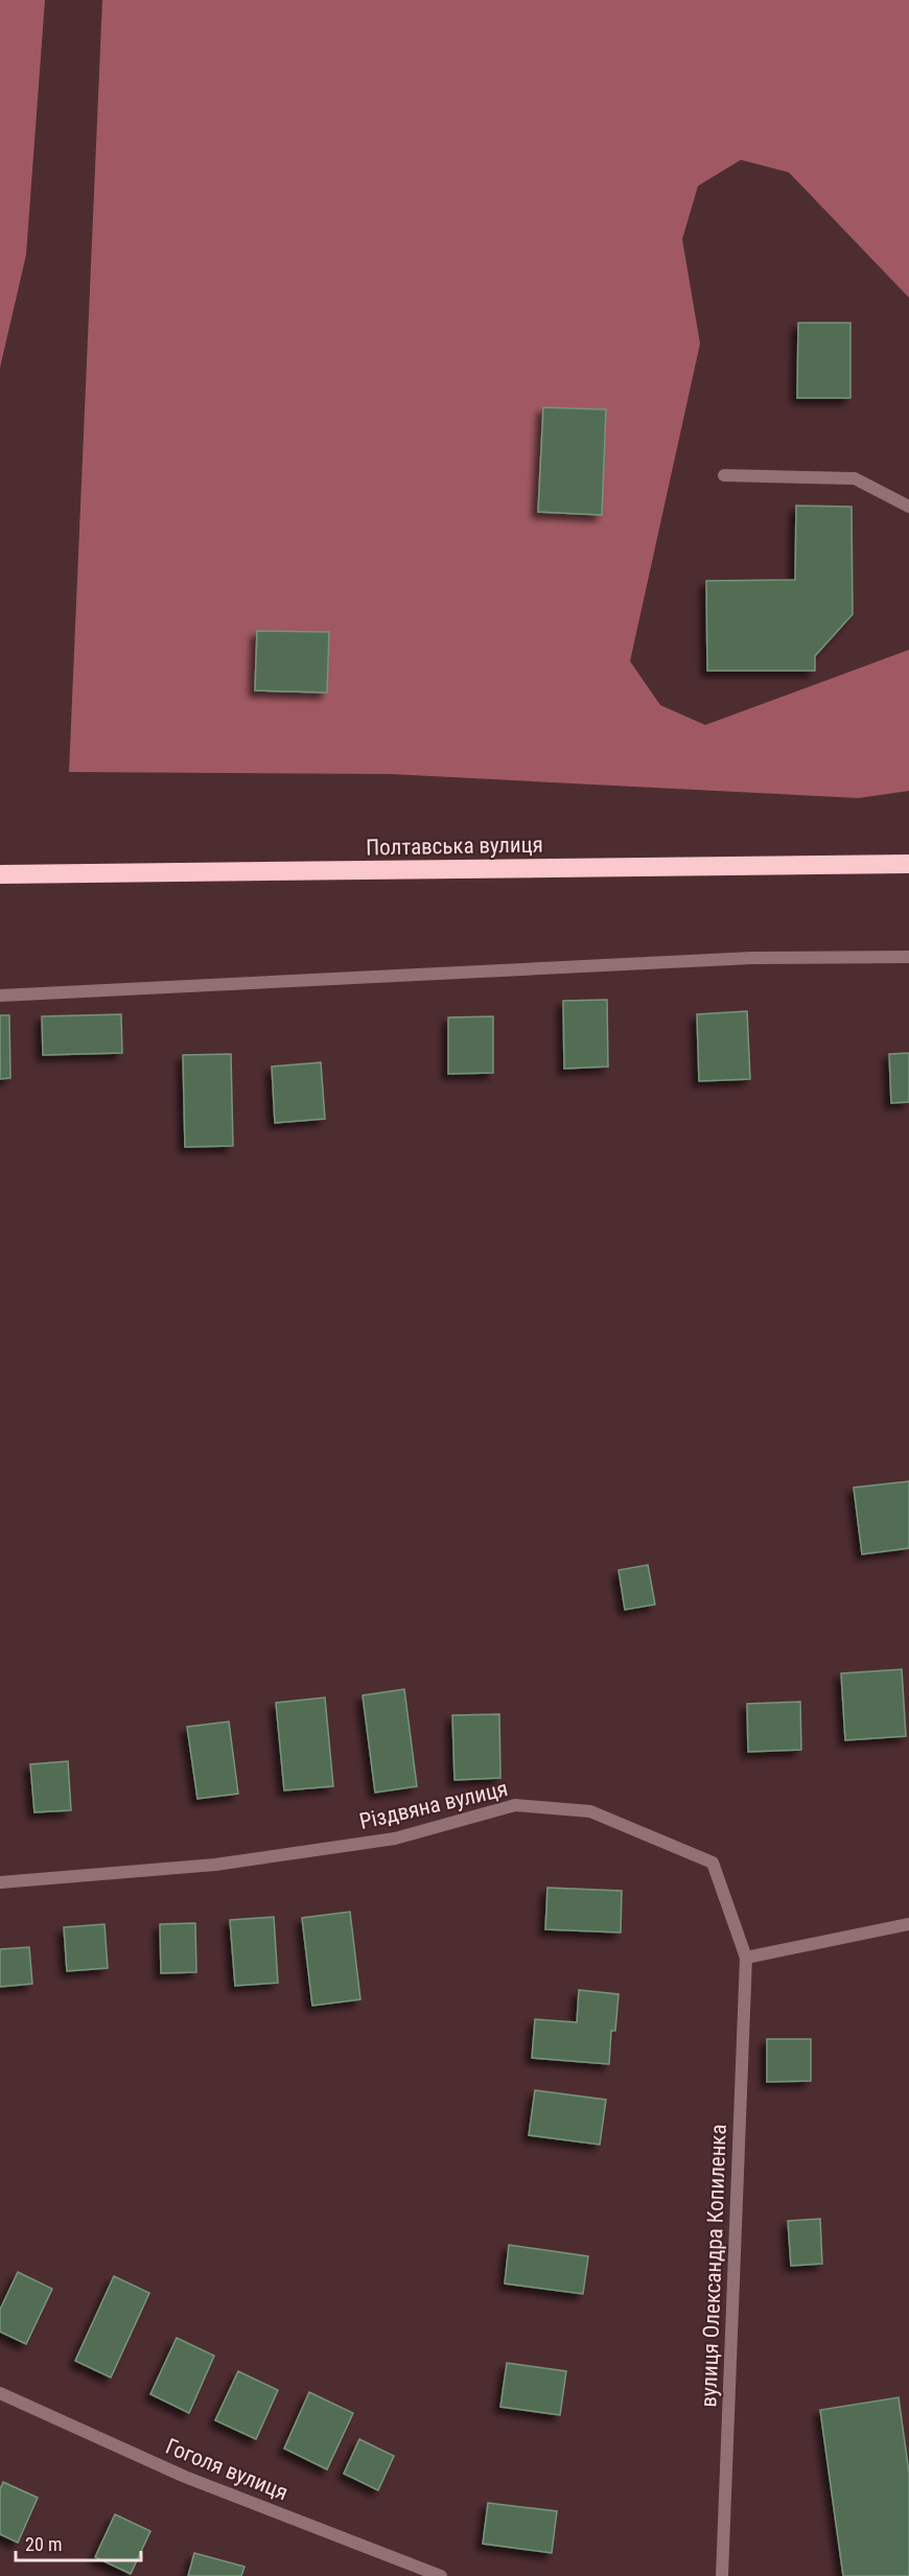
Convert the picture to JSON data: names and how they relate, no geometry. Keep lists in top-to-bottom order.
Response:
{
  "streets": {
    "highway": ["Полтавська вулиця"],
    "street": ["Різдвяна вулиця", "вулиця Олександра Копиленка", "Гоголя вулиця"]
  },
  "crossings": [
    ["Різдвяна вулиця", "вулиця Олександра Копиленка"]
  ],
  "scale_bar": "20 m"
}
